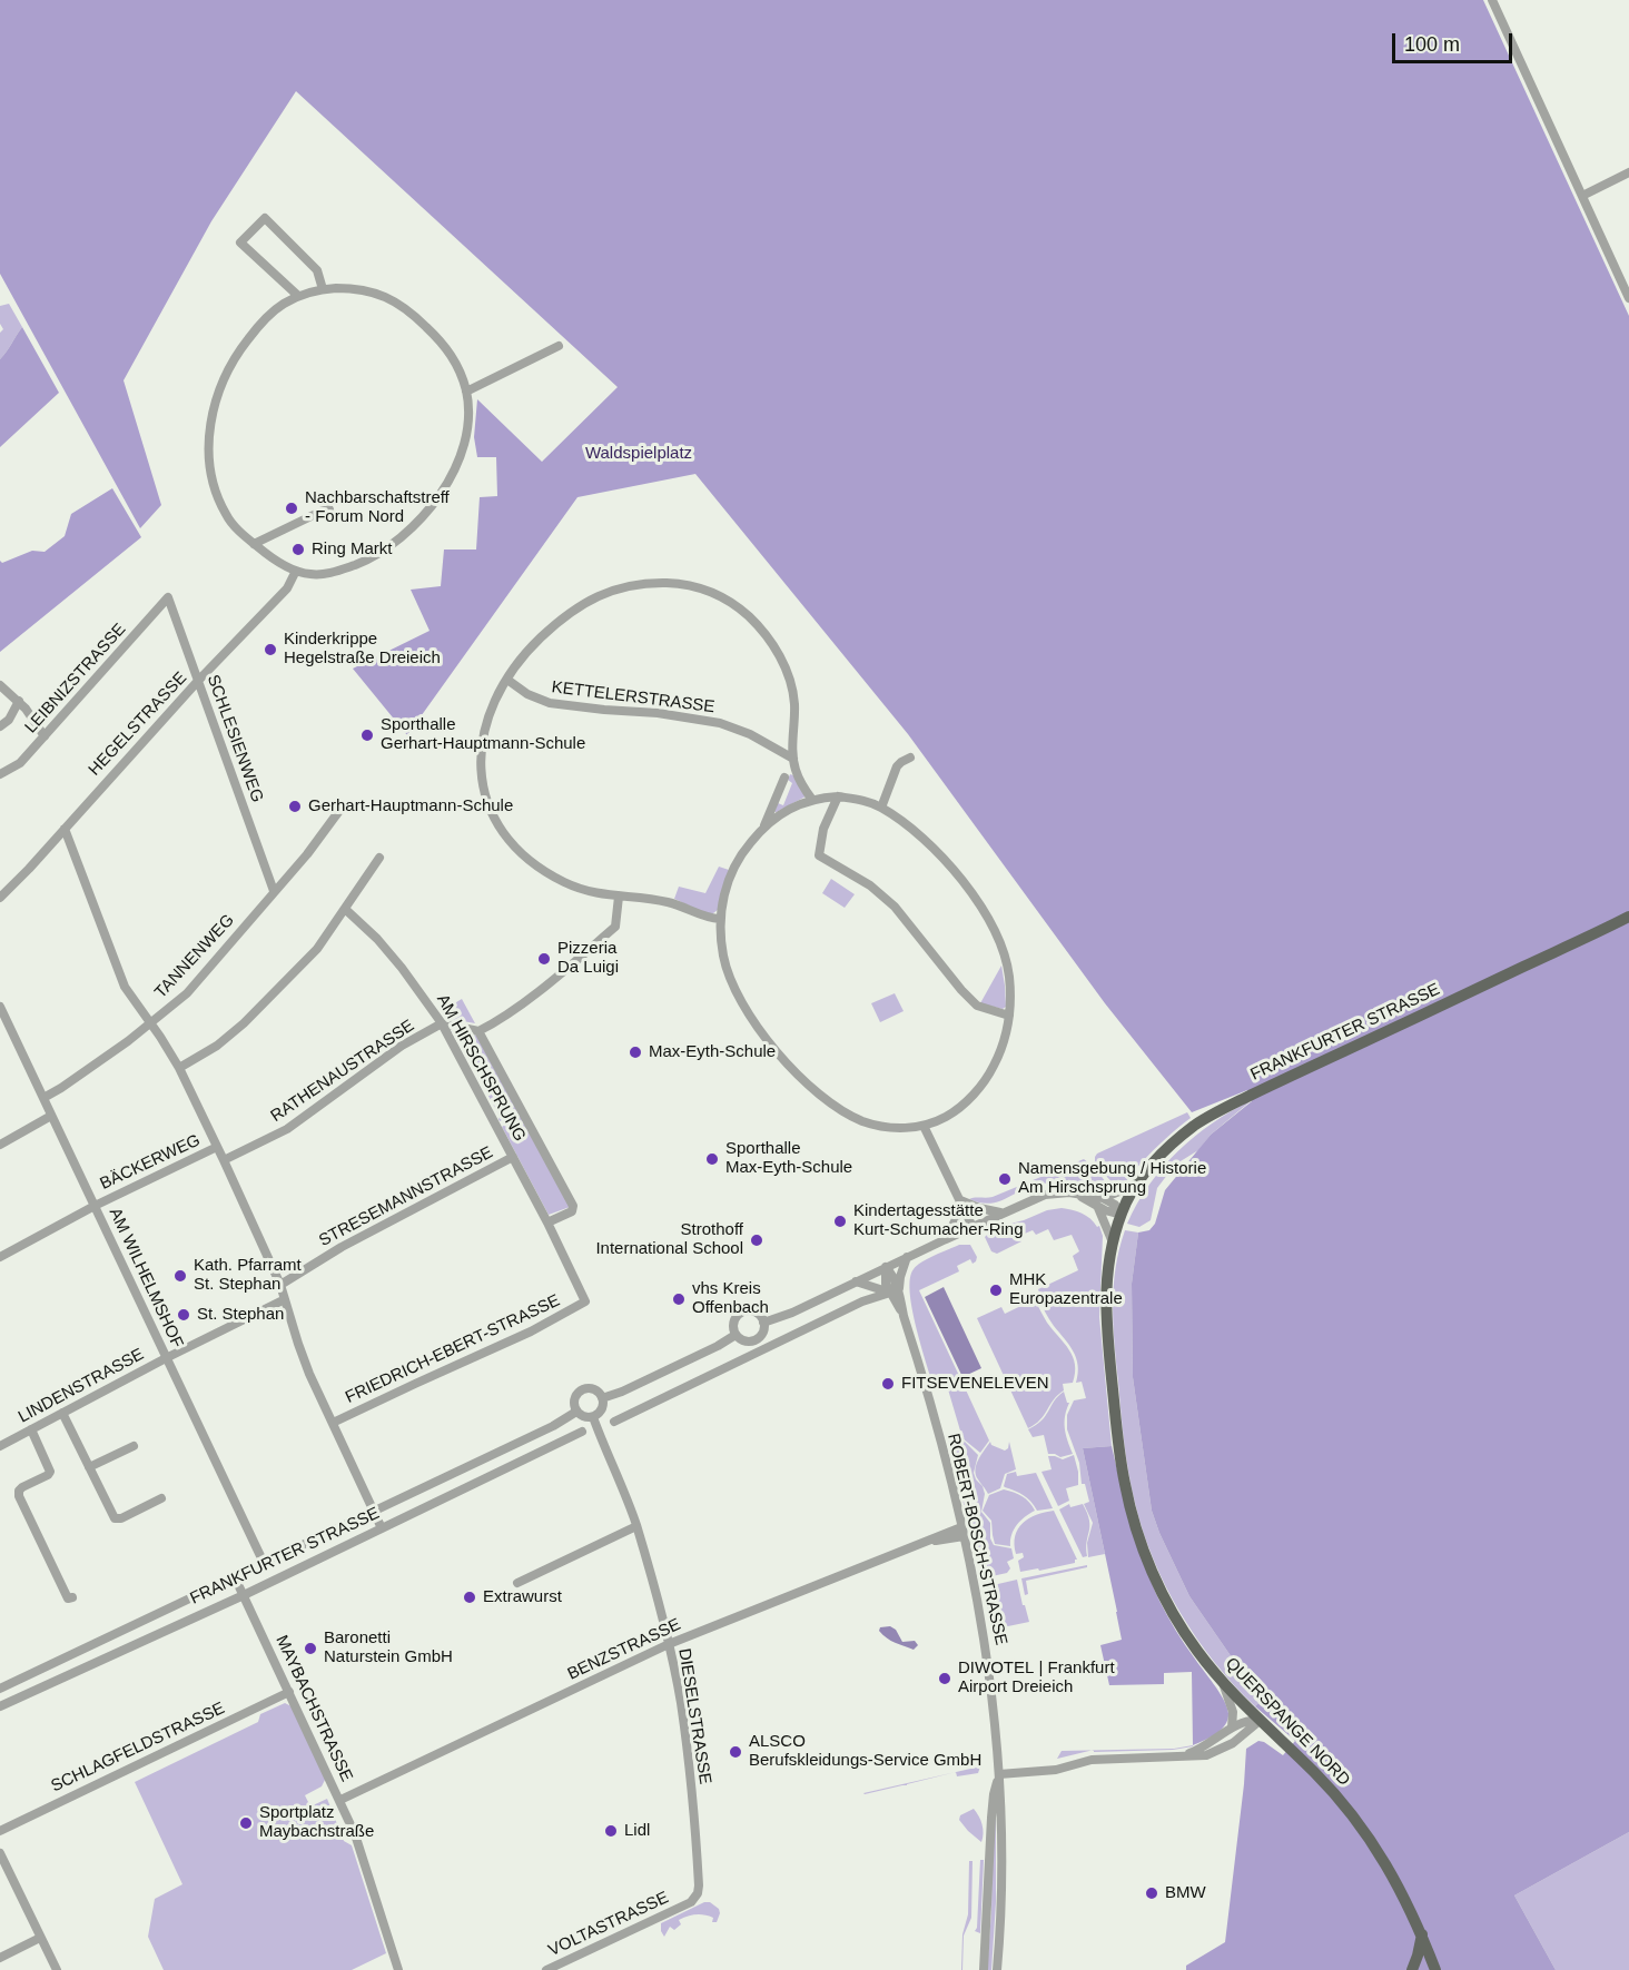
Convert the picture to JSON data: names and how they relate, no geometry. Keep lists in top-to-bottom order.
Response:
{
  "streets": {
    "main road": ["FRANKFURTER STRASSE", "QUERSPANGE NORD"],
    "street": [
      "LEIBNIZSTRASSE",
      "KETTELERSTRASSE",
      "HEGELSTRASSE",
      "SCHLESIENWEG",
      "TANNENWEG",
      "AM HIRSCHSPRUNG",
      "RATHENAUSTRASSE",
      "BÄCKERWEG",
      "STRESEMANNSTRASSE",
      "AM WILHELMSHOF",
      "FRIEDRICH-EBERT-STRASSE",
      "LINDENSTRASSE",
      "ROBERT-BOSCH-STRASSE",
      "BENZSTRASSE",
      "MAYBACHSTRASSE",
      "DIESELSTRASSE",
      "SCHLAGFELDSTRASSE",
      "VOLTASTRASSE"
    ]
  },
  "crossings": [
    ["LEIBNIZSTRASSE", "SCHLESIENWEG"],
    ["HEGELSTRASSE", "SCHLESIENWEG"],
    ["SCHLESIENWEG", "TANNENWEG"],
    ["TANNENWEG", "AM WILHELMSHOF"],
    ["FRANKFURTER STRASSE", "AM WILHELMSHOF"],
    ["FRANKFURTER STRASSE", "MAYBACHSTRASSE"],
    ["FRANKFURTER STRASSE", "DIESELSTRASSE"],
    ["FRANKFURTER STRASSE", "QUERSPANGE NORD"],
    ["AM HIRSCHSPRUNG", "RATHENAUSTRASSE"],
    ["AM HIRSCHSPRUNG", "STRESEMANNSTRASSE"],
    ["AM HIRSCHSPRUNG", "FRIEDRICH-EBERT-STRASSE"],
    ["BÄCKERWEG", "AM WILHELMSHOF"],
    ["AM WILHELMSHOF", "LINDENSTRASSE"],
    ["ROBERT-BOSCH-STRASSE", "BENZSTRASSE"],
    ["BENZSTRASSE", "MAYBACHSTRASSE"],
    ["BENZSTRASSE", "DIESELSTRASSE"],
    ["MAYBACHSTRASSE", "SCHLAGFELDSTRASSE"],
    ["DIESELSTRASSE", "VOLTASTRASSE"]
  ],
  "parks": ["Waldspielplatz"],
  "places": [
    "Nachbarschaftstreff - Forum Nord",
    "Ring Markt",
    "Kinderkrippe Hegelstraße Dreieich",
    "Sporthalle Gerhart-Hauptmann-Schule",
    "Gerhart-Hauptmann-Schule",
    "Pizzeria Da Luigi",
    "Max-Eyth-Schule",
    "Sporthalle Max-Eyth-Schule",
    "Namensgebung / Historie Am Hirschsprung",
    "Kindertagesstätte Kurt-Schumacher-Ring",
    "Strothoff International School",
    "Kath. Pfarramt St. Stephan",
    "MHK Europazentrale",
    "vhs Kreis Offenbach",
    "St. Stephan",
    "FITSEVENELEVEN",
    "Extrawurst",
    "Baronetti Naturstein GmbH",
    "DIWOTEL | Frankfurt Airport Dreieich",
    "ALSCO Berufskleidungs-Service GmbH",
    "Sportplatz Maybachstraße",
    "Lidl",
    "BMW"
  ],
  "scale_bar": "100 m"
}
